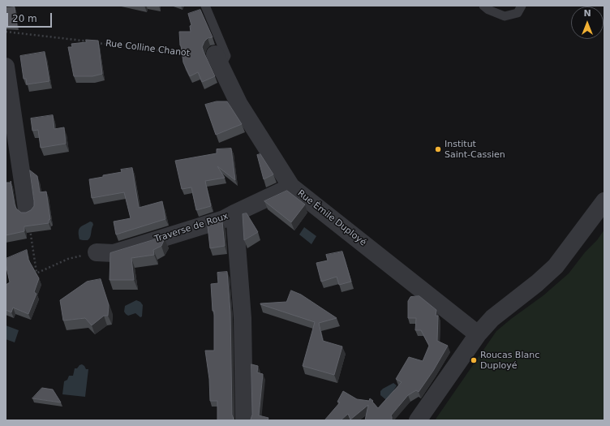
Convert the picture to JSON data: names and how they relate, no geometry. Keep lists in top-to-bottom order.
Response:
{
  "streets": {
    "street": ["Rue Émile Duployé", "Traverse de Roux"],
    "path": ["Rue Colline Chanot"]
  },
  "crossings": [
    ["Rue Émile Duployé", "Traverse de Roux"]
  ],
  "places": ["Institut Saint-Cassien", "Roucas Blanc Duployé"],
  "scale_bar": "20 m",
  "north": "top"
}
